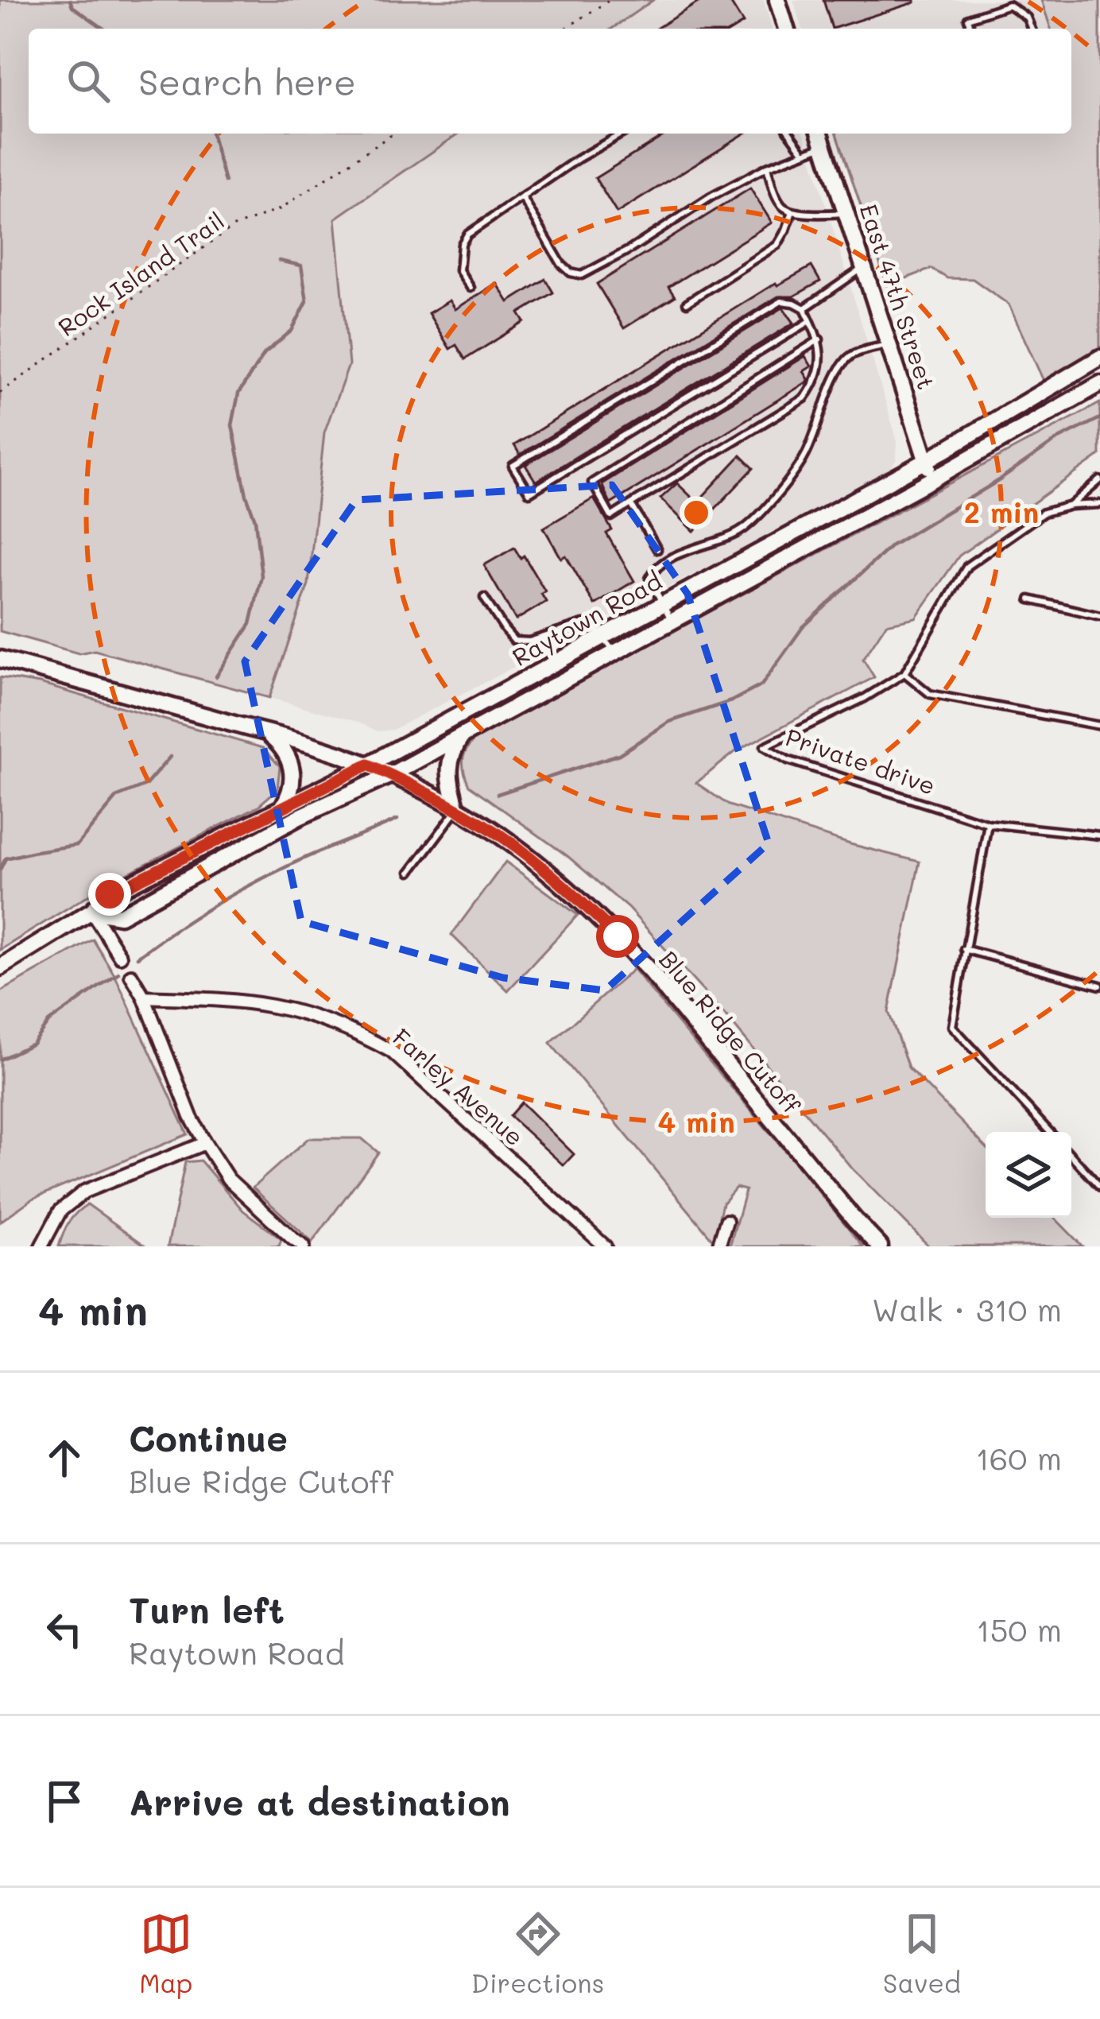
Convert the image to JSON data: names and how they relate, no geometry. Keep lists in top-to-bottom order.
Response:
{
  "streets": {
    "main road": ["East 47th Street", "Raytown Road", "Blue Ridge Cutoff"],
    "street": ["Farley Avenue"],
    "lane": ["Private drive"],
    "path": ["Rock Island Trail"]
  },
  "crossings": [
    ["East 47th Street", "Raytown Road"],
    ["Raytown Road", "Blue Ridge Cutoff"]
  ],
  "page": {
    "search": "Search here",
    "heading": ["4 min", "Walk · 310 m"],
    "list": [
      ["Continue", "Blue Ridge Cutoff", "160 m"],
      ["Turn left", "Raytown Road", "150 m"],
      "Arrive at destination"
    ],
    "nav": ["Map", "Directions", "Saved"]
  },
  "rings": ["2 min", "4 min"]
}
